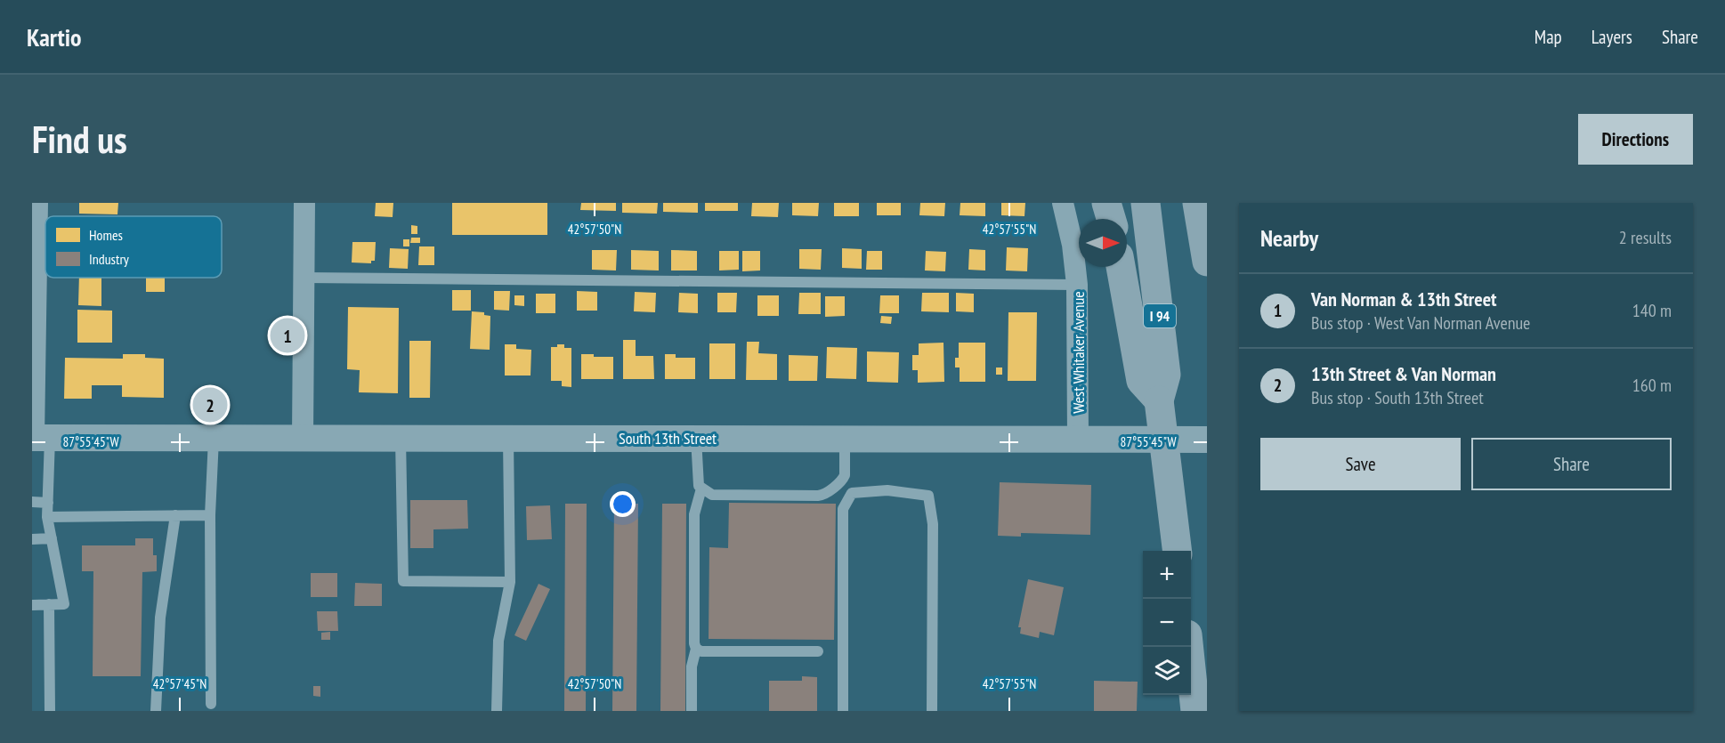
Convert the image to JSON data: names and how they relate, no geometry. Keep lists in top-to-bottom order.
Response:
{
  "streets": {
    "highway": ["I 94"],
    "street": ["West Whitaker Avenue", "South 13th Street"]
  },
  "crossings": [
    ["West Whitaker Avenue", "South 13th Street"]
  ],
  "legend": ["Homes", "Industry"],
  "north": "right",
  "page": {
    "header": "Kartio",
    "nav": ["Map", "Layers", "Share"],
    "buttons": [
      "Directions",
      ["Save", "Share"]
    ],
    "title": "Find us",
    "heading": ["Nearby", "2 results"],
    "list": [
      {
        "mark": "1",
        "name": "Van Norman & 13th Street",
        "note": "Bus stop · West Van Norman Avenue",
        "value": "140 m"
      },
      {
        "mark": "2",
        "name": "13th Street & Van Norman",
        "note": "Bus stop · South 13th Street",
        "value": "160 m"
      }
    ],
    "pins": ["1", "2"],
    "map_buttons": ["+", "−"]
  },
  "coordinates": [
    "42°57'50\"N",
    "42°57'55\"N",
    "87°55'45\"W",
    "42°57'45\"N"
  ]
}
